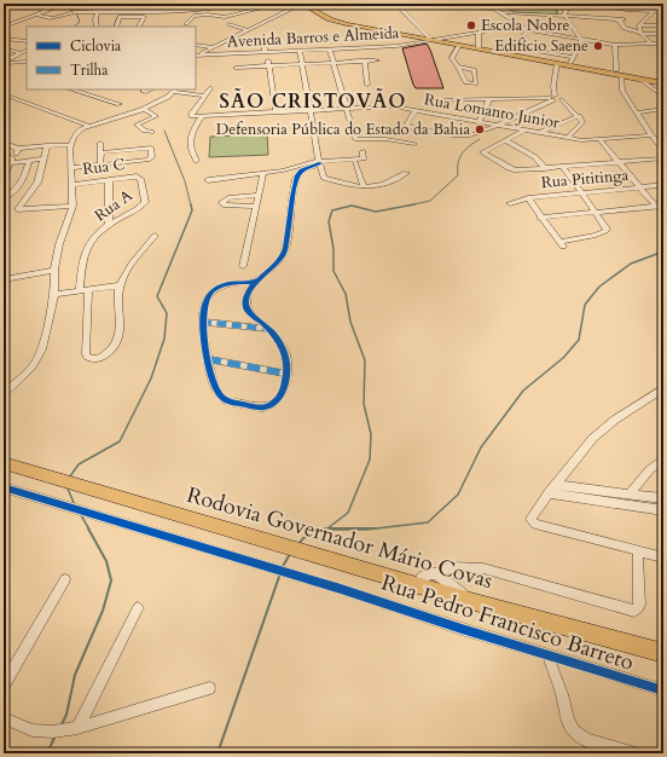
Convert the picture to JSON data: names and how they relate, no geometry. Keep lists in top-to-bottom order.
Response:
{
  "streets": {
    "highway": ["Rodovia Governador Mário Covas"],
    "street": [
      "Avenida Barros e Almeida",
      "Rua Lomanto Junior",
      "Rua C",
      "Rua Pititinga",
      "Rua A",
      "Rua Pedro Francisco Barreto"
    ]
  },
  "crossings": [
    ["Rua C", "Rua A"]
  ],
  "districts": ["SÃO CRISTOVÃO"],
  "places": ["Escola Nobre", "Edifício Saene", "Defensoria Pública do Estado da Bahia"],
  "legend": ["Ciclovia", "Trilha"]
}
